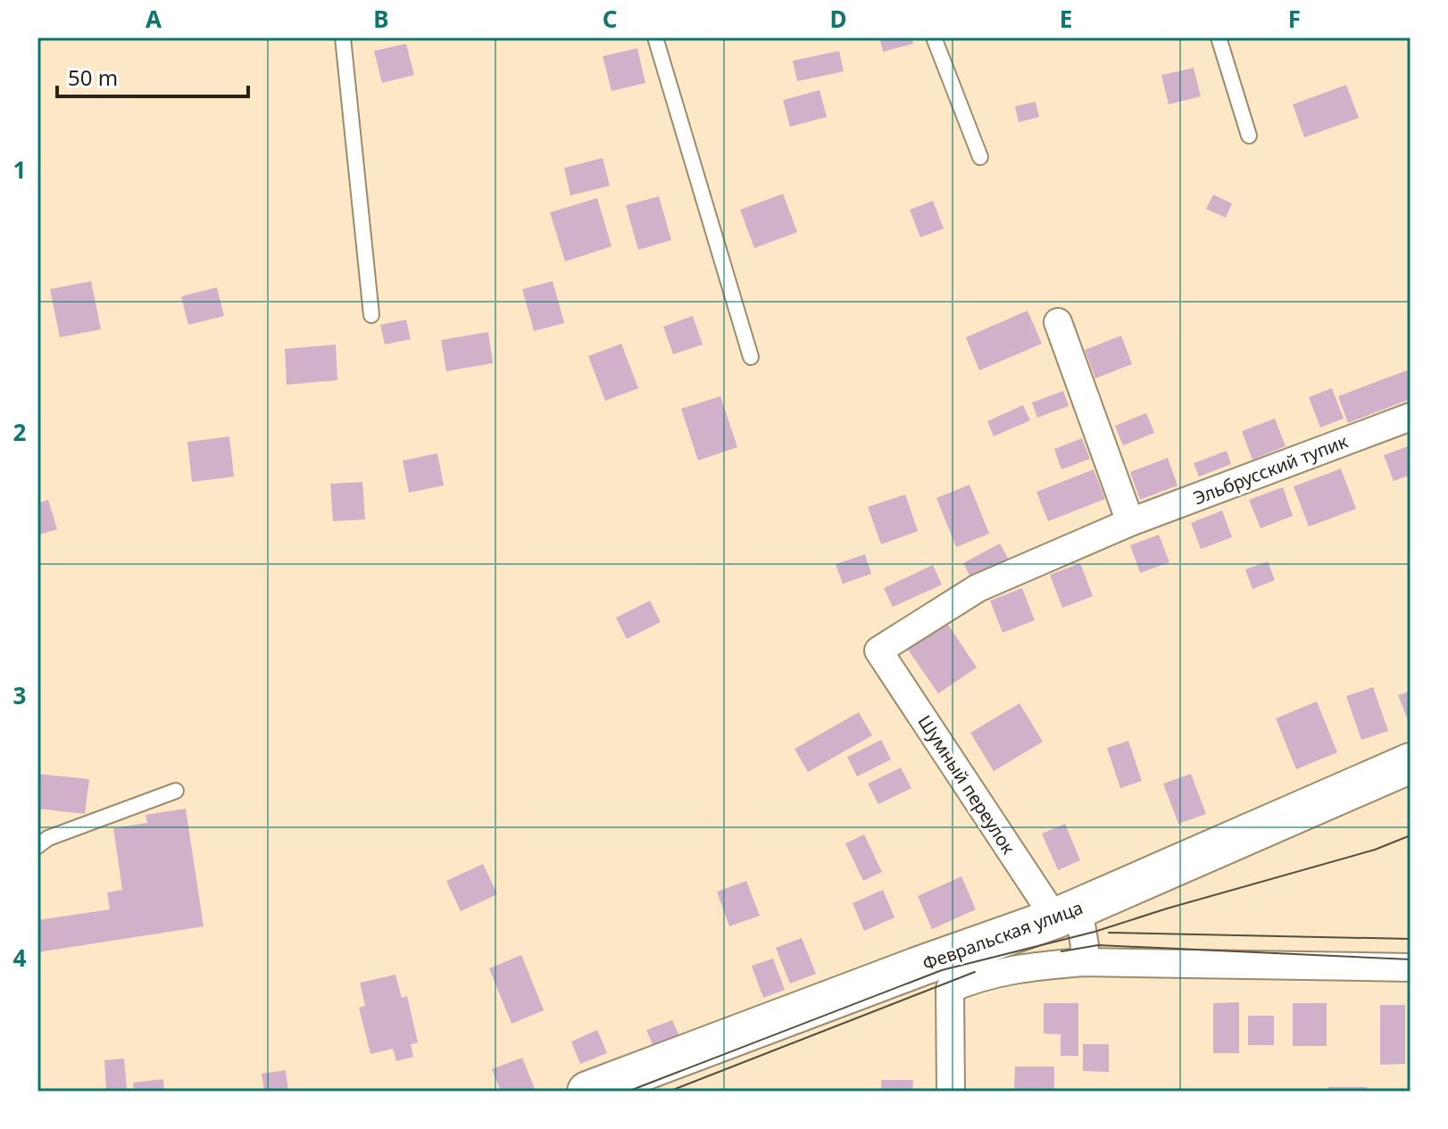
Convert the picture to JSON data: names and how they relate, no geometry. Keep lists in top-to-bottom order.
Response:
{
  "streets": {
    "street": ["Эльбрусский тупик", "Шумный переулок", "Февральская улица"]
  },
  "crossings": [
    ["Эльбрусский тупик", "Шумный переулок"],
    ["Шумный переулок", "Февральская улица"]
  ],
  "scale_bar": "50 m",
  "grid": {
    "columns": [
      "A",
      "B",
      "C",
      "D",
      "E",
      "F"
    ],
    "rows": [
      "1",
      "2",
      "3",
      "4"
    ]
  }
}
